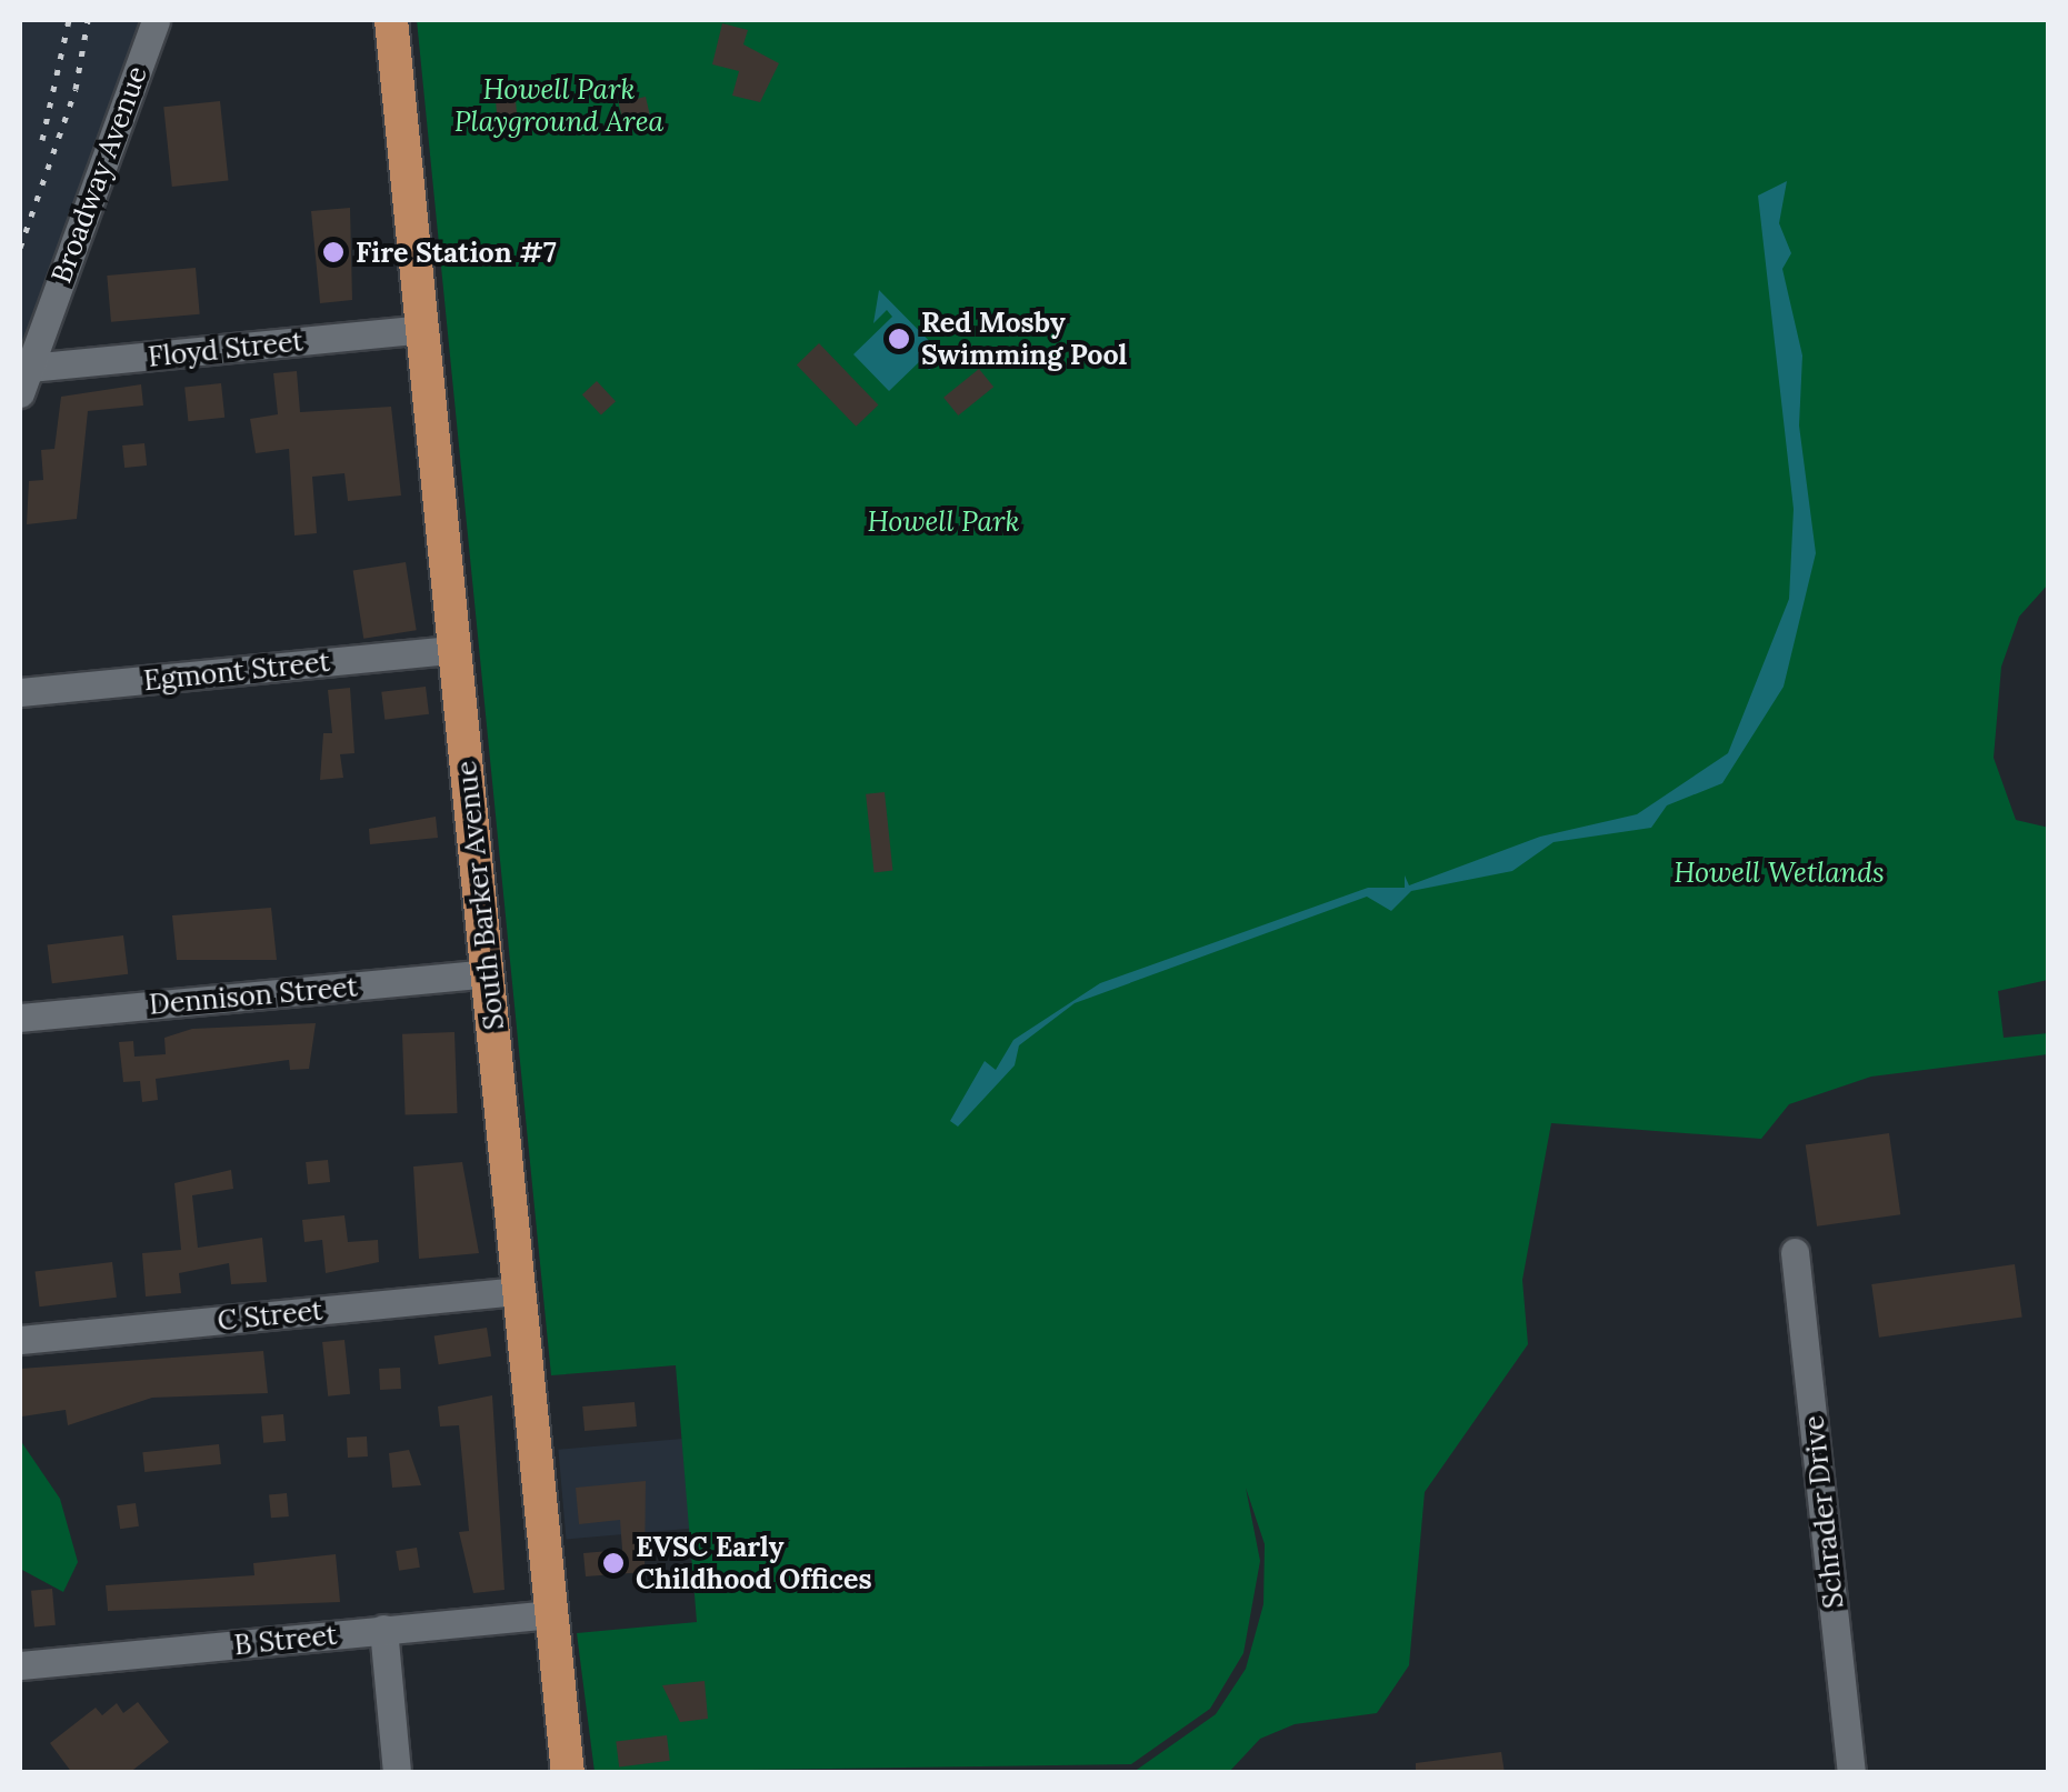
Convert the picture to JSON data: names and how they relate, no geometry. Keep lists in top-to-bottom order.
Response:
{
  "streets": {
    "main road": ["South Barker Avenue"],
    "street": [
      "Broadway Avenue",
      "Floyd Street",
      "Egmont Street",
      "Dennison Street",
      "C Street",
      "Schrader Drive",
      "B Street"
    ]
  },
  "crossings": [
    ["Broadway Avenue", "Floyd Street"],
    ["Floyd Street", "South Barker Avenue"],
    ["Egmont Street", "South Barker Avenue"],
    ["South Barker Avenue", "Dennison Street"],
    ["South Barker Avenue", "C Street"],
    ["South Barker Avenue", "B Street"]
  ],
  "parks": ["Howell Park Playground Area", "Howell Park", "Howell Wetlands"],
  "places": ["Fire Station #7", "Red Mosby Swimming Pool", "EVSC Early Childhood Offices"]
}
